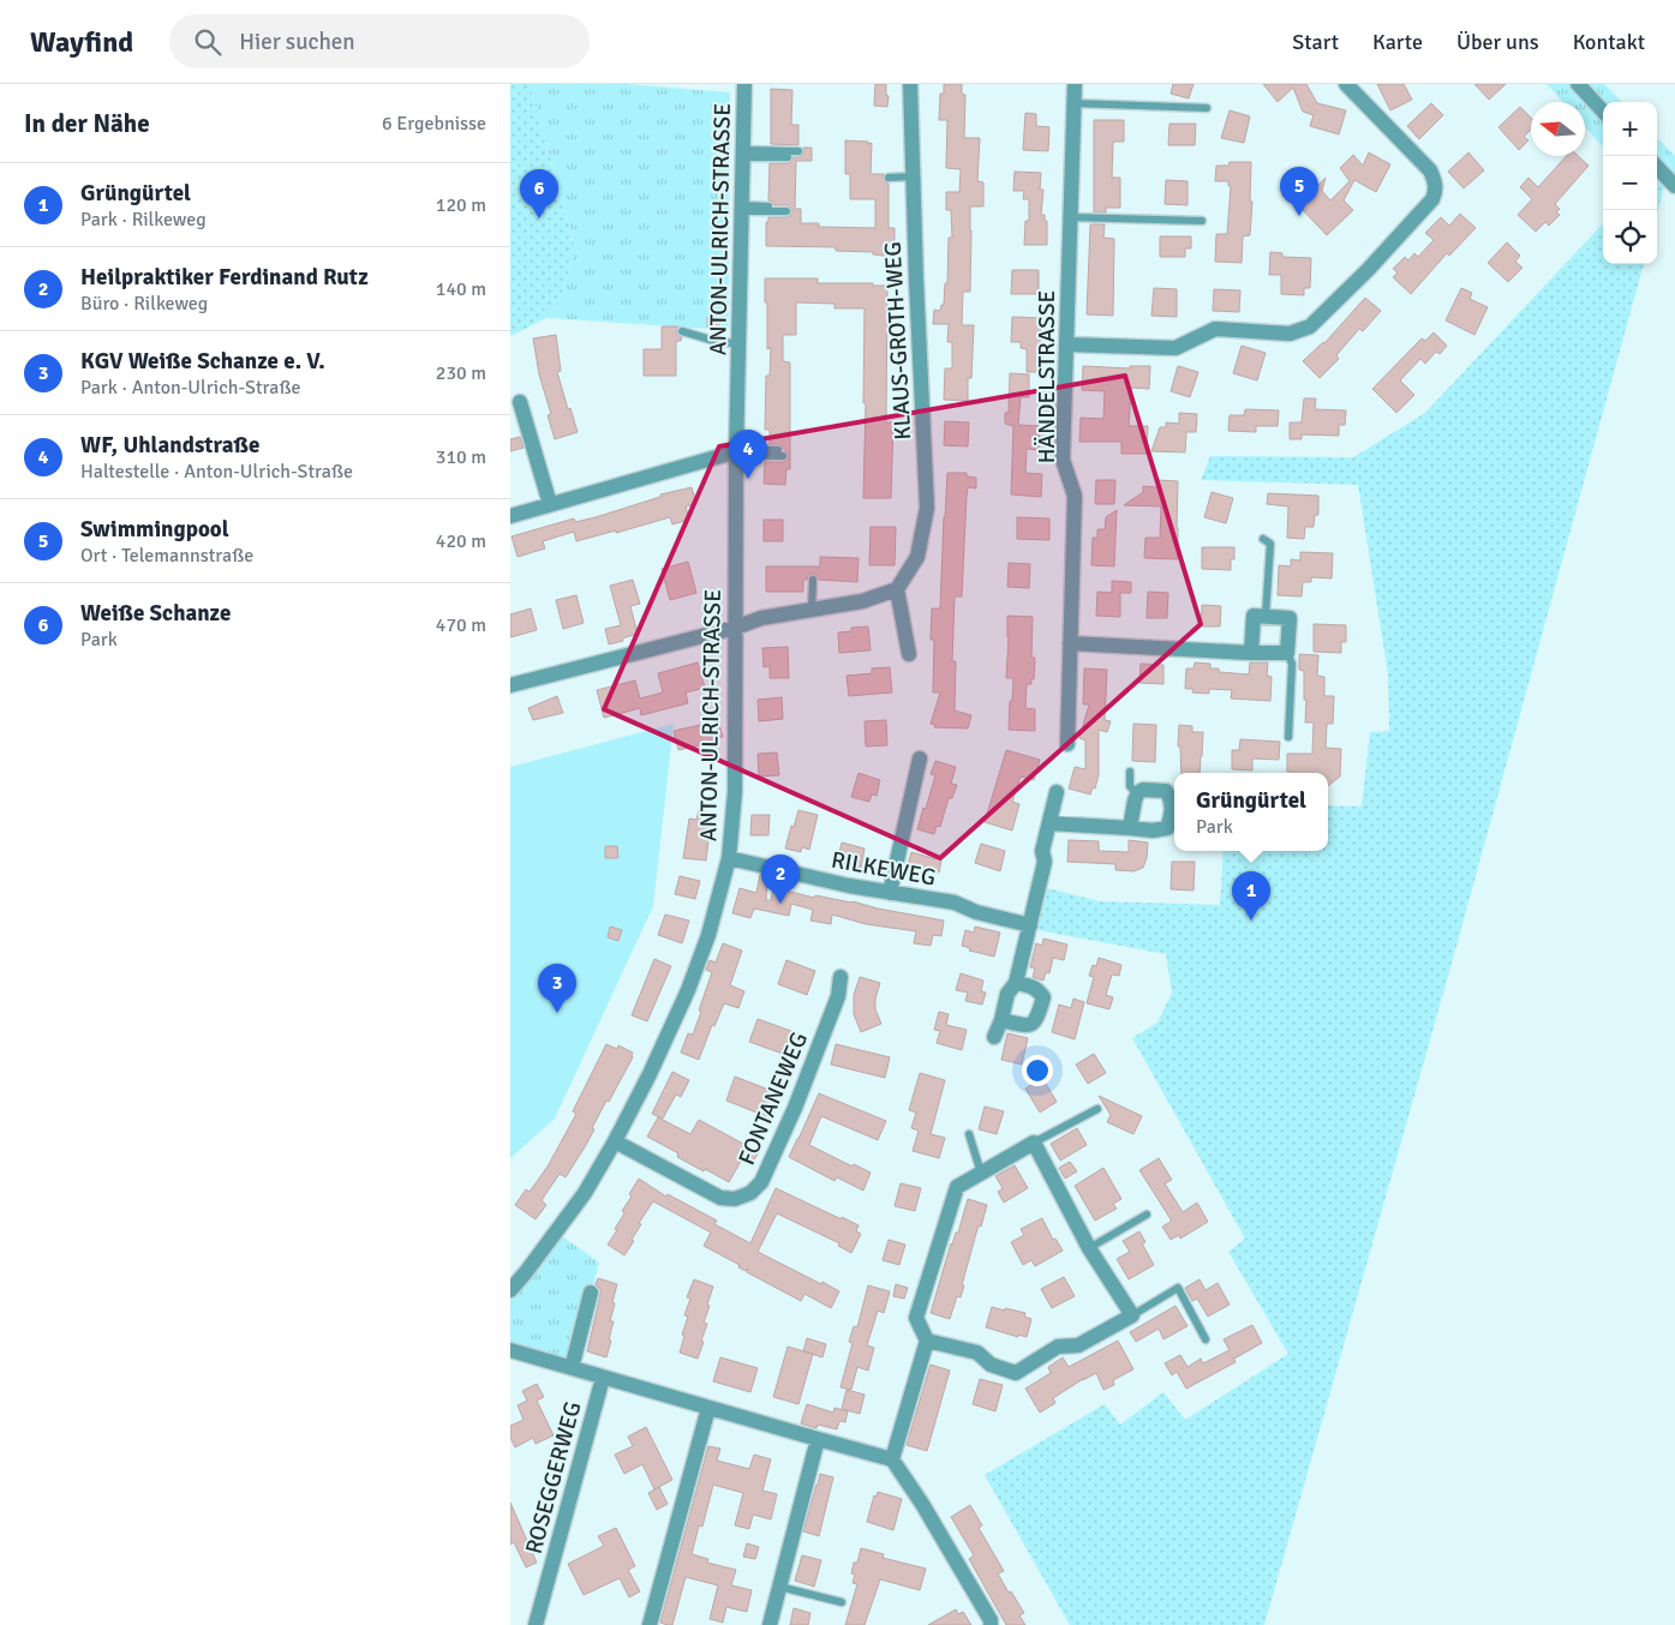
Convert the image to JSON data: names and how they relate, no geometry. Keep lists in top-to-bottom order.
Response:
{
  "streets": {
    "street": [
      "ANTON-ULRICH-STRASSE",
      "KLAUS-GROTH-WEG",
      "HÄNDELSTRASSE",
      "RILKEWEG",
      "FONTANEWEG",
      "ROSEGGERWEG"
    ]
  },
  "crossings": [
    ["ANTON-ULRICH-STRASSE", "RILKEWEG"],
    ["ANTON-ULRICH-STRASSE", "FONTANEWEG"]
  ],
  "north": "left",
  "page": {
    "header": "Wayfind",
    "search": "Hier suchen",
    "nav": [
      "Start",
      "Karte",
      "Über uns",
      "Kontakt"
    ],
    "heading": ["In der Nähe", "6 Ergebnisse"],
    "map_buttons": ["+", "−"],
    "list": [
      {
        "mark": "1",
        "name": "Grüngürtel",
        "note": "Park · Rilkeweg",
        "value": "120 m"
      },
      {
        "mark": "2",
        "name": "Heilpraktiker Ferdinand Rutz",
        "note": "Büro · Rilkeweg",
        "value": "140 m"
      },
      {
        "mark": "3",
        "name": "KGV Weiße Schanze e. V.",
        "note": "Park · Anton-Ulrich-Straße",
        "value": "230 m"
      },
      {
        "mark": "4",
        "name": "WF, Uhlandstraße",
        "note": "Haltestelle · Anton-Ulrich-Straße",
        "value": "310 m"
      },
      {
        "mark": "5",
        "name": "Swimmingpool",
        "note": "Ort · Telemannstraße",
        "value": "420 m"
      },
      {
        "mark": "6",
        "name": "Weiße Schanze",
        "note": "Park",
        "value": "470 m"
      }
    ],
    "pins": [
      "5",
      "6",
      "4",
      "2",
      "1",
      "3"
    ],
    "popup": ["Grüngürtel", "Park"]
  }
}
